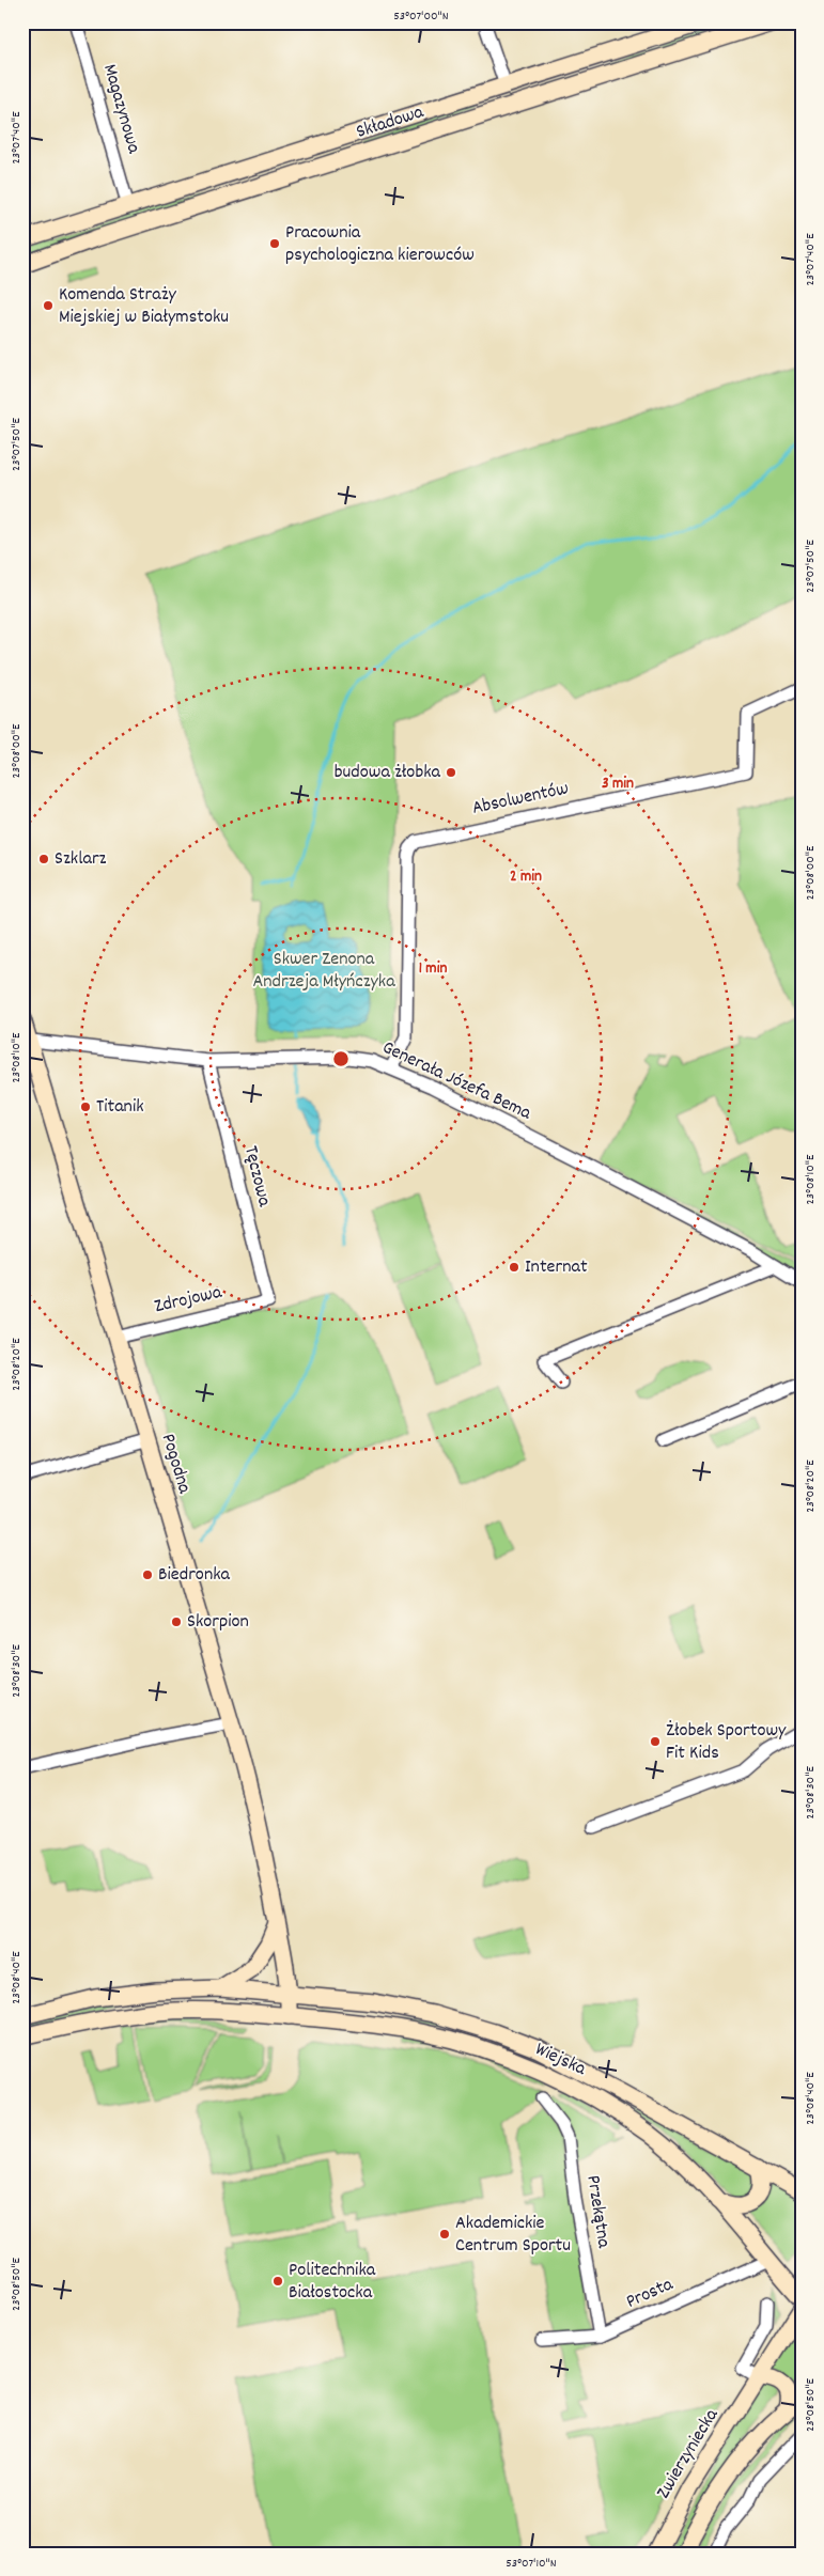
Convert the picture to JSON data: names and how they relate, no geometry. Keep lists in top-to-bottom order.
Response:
{
  "streets": {
    "main road": [
      "Składowa",
      "Pogodna",
      "Wiejska",
      "Zwierzyniecka"
    ],
    "street": [
      "Magazynowa",
      "Absolwentów",
      "Generała Józefa Bema",
      "Tęczowa",
      "Zdrojowa",
      "Przekątna",
      "Prosta"
    ]
  },
  "crossings": [
    ["Magazynowa", "Składowa"],
    ["Absolwentów", "Generała Józefa Bema"],
    ["Generała Józefa Bema", "Tęczowa"],
    ["Generała Józefa Bema", "Pogodna"],
    ["Tęczowa", "Zdrojowa"],
    ["Zdrojowa", "Pogodna"],
    ["Pogodna", "Wiejska"],
    ["Wiejska", "Prosta"],
    ["Przekątna", "Prosta"]
  ],
  "parks": ["Skwer Zenona Andrzeja Młyńczyka"],
  "places": [
    "Pracownia psychologiczna kierowców",
    "Komenda Straży Miejskiej w Białymstoku",
    "budowa żłobka",
    "Szklarz",
    "Titanik",
    "Internat",
    "Biedronka",
    "Skorpion",
    "Żłobek Sportowy Fit Kids",
    "Akademickie Centrum Sportu",
    "Politechnika Białostocka"
  ],
  "coordinates": [
    "53°07'00\"N",
    "23°07'40\"E",
    "23°07'50\"E",
    "23°08'00\"E",
    "23°08'10\"E",
    "23°08'20\"E",
    "23°08'30\"E",
    "23°08'40\"E",
    "23°08'50\"E",
    "53°07'10\"N"
  ],
  "rings": ["3 min", "2 min", "1 min"]
}
